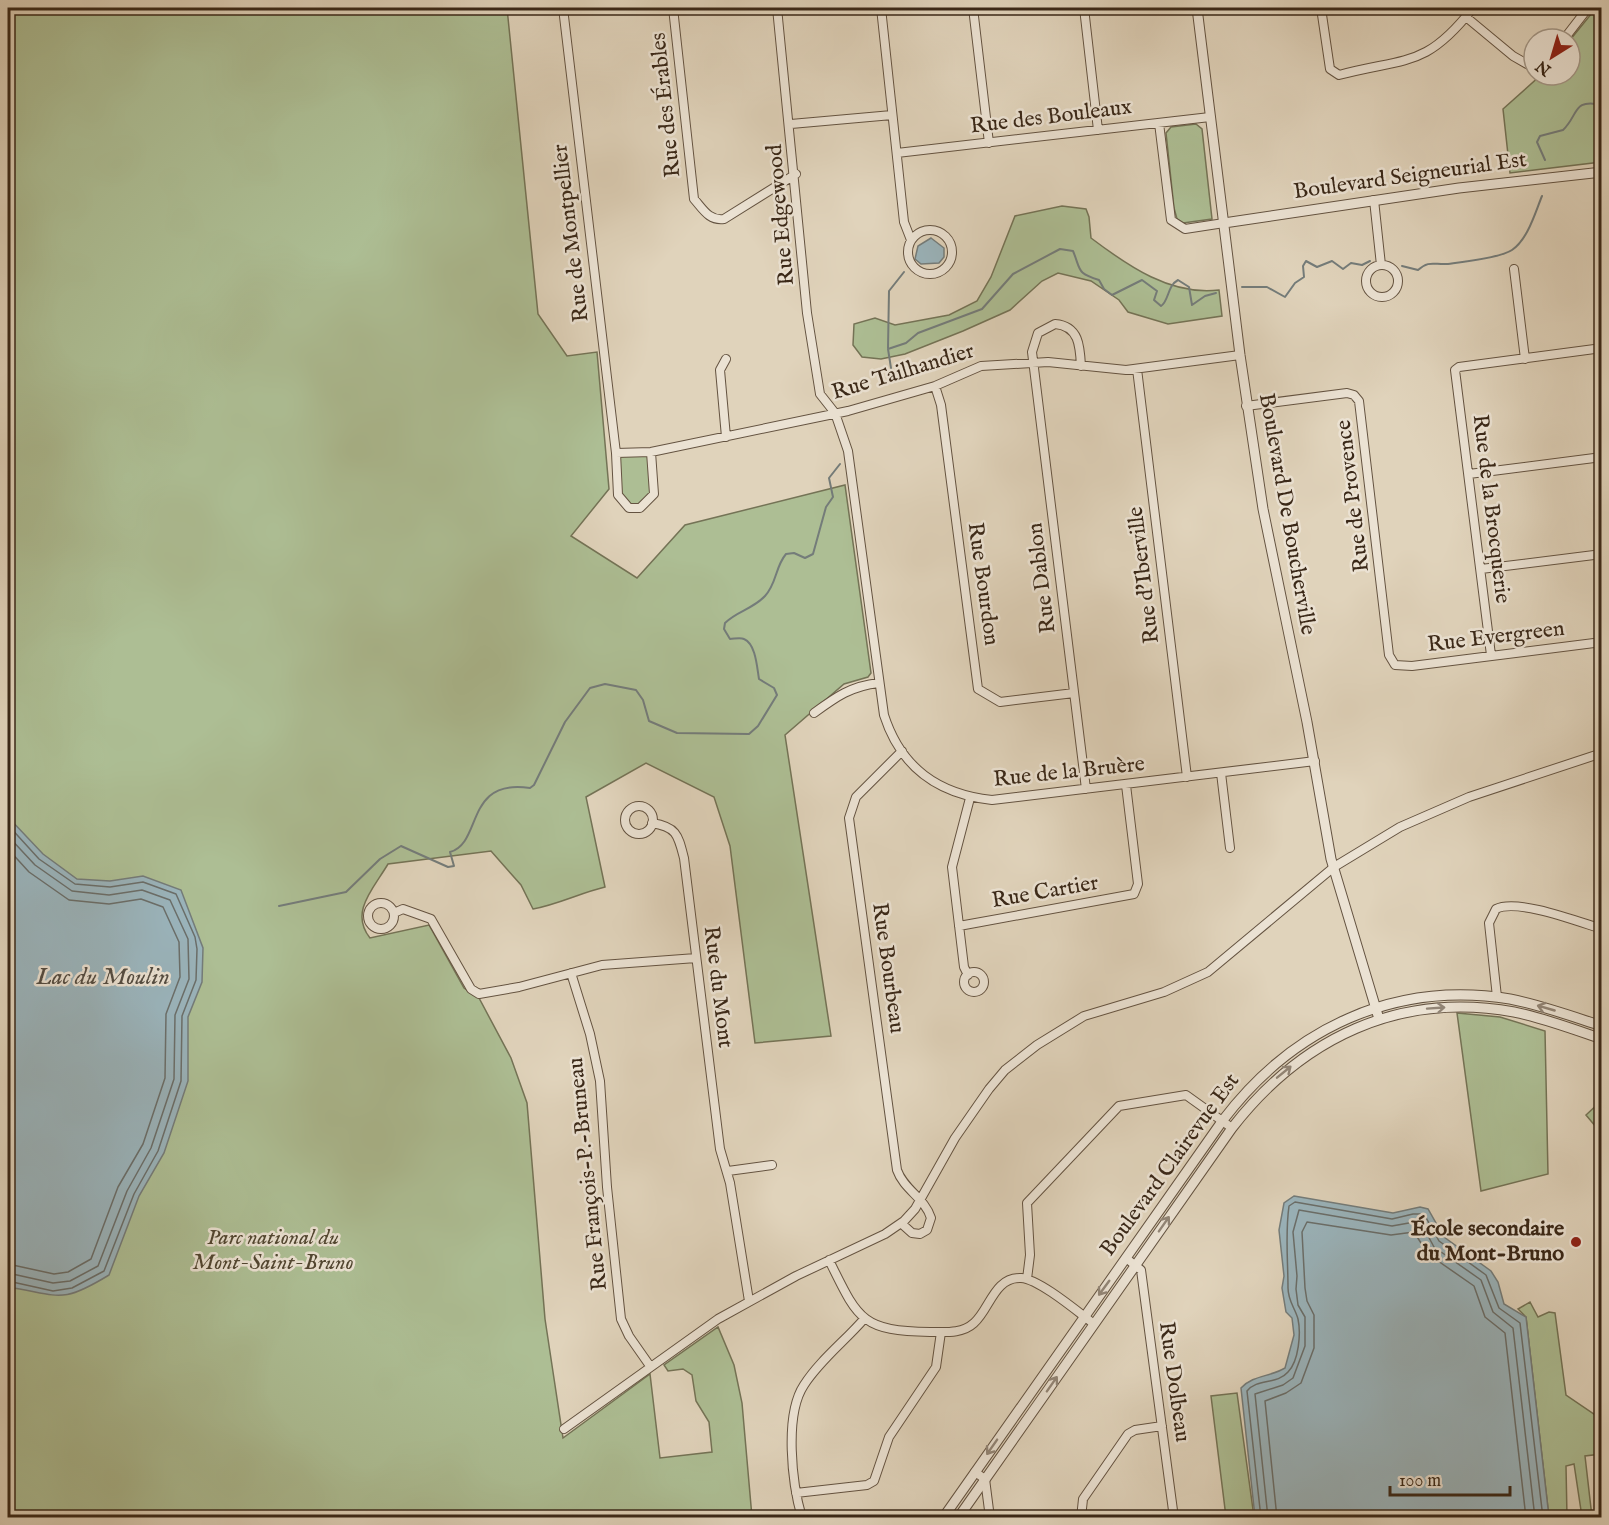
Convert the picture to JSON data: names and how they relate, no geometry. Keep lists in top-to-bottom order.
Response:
{
  "streets": {
    "street": [
      "Rue des Érables",
      "Rue des Bouleaux",
      "Boulevard Seigneurial Est",
      "Rue Edgewood",
      "Rue de Montpellier",
      "Rue Tailhandier",
      "Rue de Provence",
      "Rue de la Brocquerie",
      "Boulevard De Boucherville",
      "Rue d'Iberville",
      "Rue Dablon",
      "Rue Bourdon",
      "Rue Evergreen",
      "Rue de la Bruère",
      "Rue Cartier",
      "Rue Bourbeau",
      "Rue du Mont",
      "Boulevard Clairevue Est",
      "Rue François-P.-Bruneau",
      "Rue Dolbeau"
    ]
  },
  "crossings": [
    ["Rue des Érables", "Rue Edgewood"],
    ["Rue des Bouleaux", "Boulevard De Boucherville"],
    ["Boulevard Seigneurial Est", "Boulevard De Boucherville"],
    ["Rue Edgewood", "Rue Tailhandier"],
    ["Rue Edgewood", "Rue de la Bruère"],
    ["Rue de Montpellier", "Rue Tailhandier"],
    ["Rue Tailhandier", "Boulevard De Boucherville"],
    ["Rue Tailhandier", "Rue d'Iberville"],
    ["Rue Tailhandier", "Rue Dablon"],
    ["Rue Tailhandier", "Rue Bourdon"],
    ["Rue Tailhandier", "Rue de la Bruère"],
    ["Rue de Provence", "Boulevard De Boucherville"],
    ["Rue de Provence", "Rue Evergreen"],
    ["Rue de la Brocquerie", "Rue Evergreen"],
    ["Boulevard De Boucherville", "Rue de la Bruère"],
    ["Boulevard De Boucherville", "Boulevard Clairevue Est"],
    ["Rue d'Iberville", "Rue de la Bruère"],
    ["Rue Dablon", "Rue Bourdon"],
    ["Rue Dablon", "Rue de la Bruère"],
    ["Rue de la Bruère", "Rue Cartier"],
    ["Rue de la Bruère", "Rue Bourbeau"],
    ["Boulevard Clairevue Est", "Rue Dolbeau"]
  ],
  "water": ["Lac du Moulin"],
  "parks": ["Parc national du Mont-Saint-Bruno"],
  "places": ["École secondaire du Mont-Bruno"],
  "scale_bar": "100 m",
  "north": "bottom left"
}
